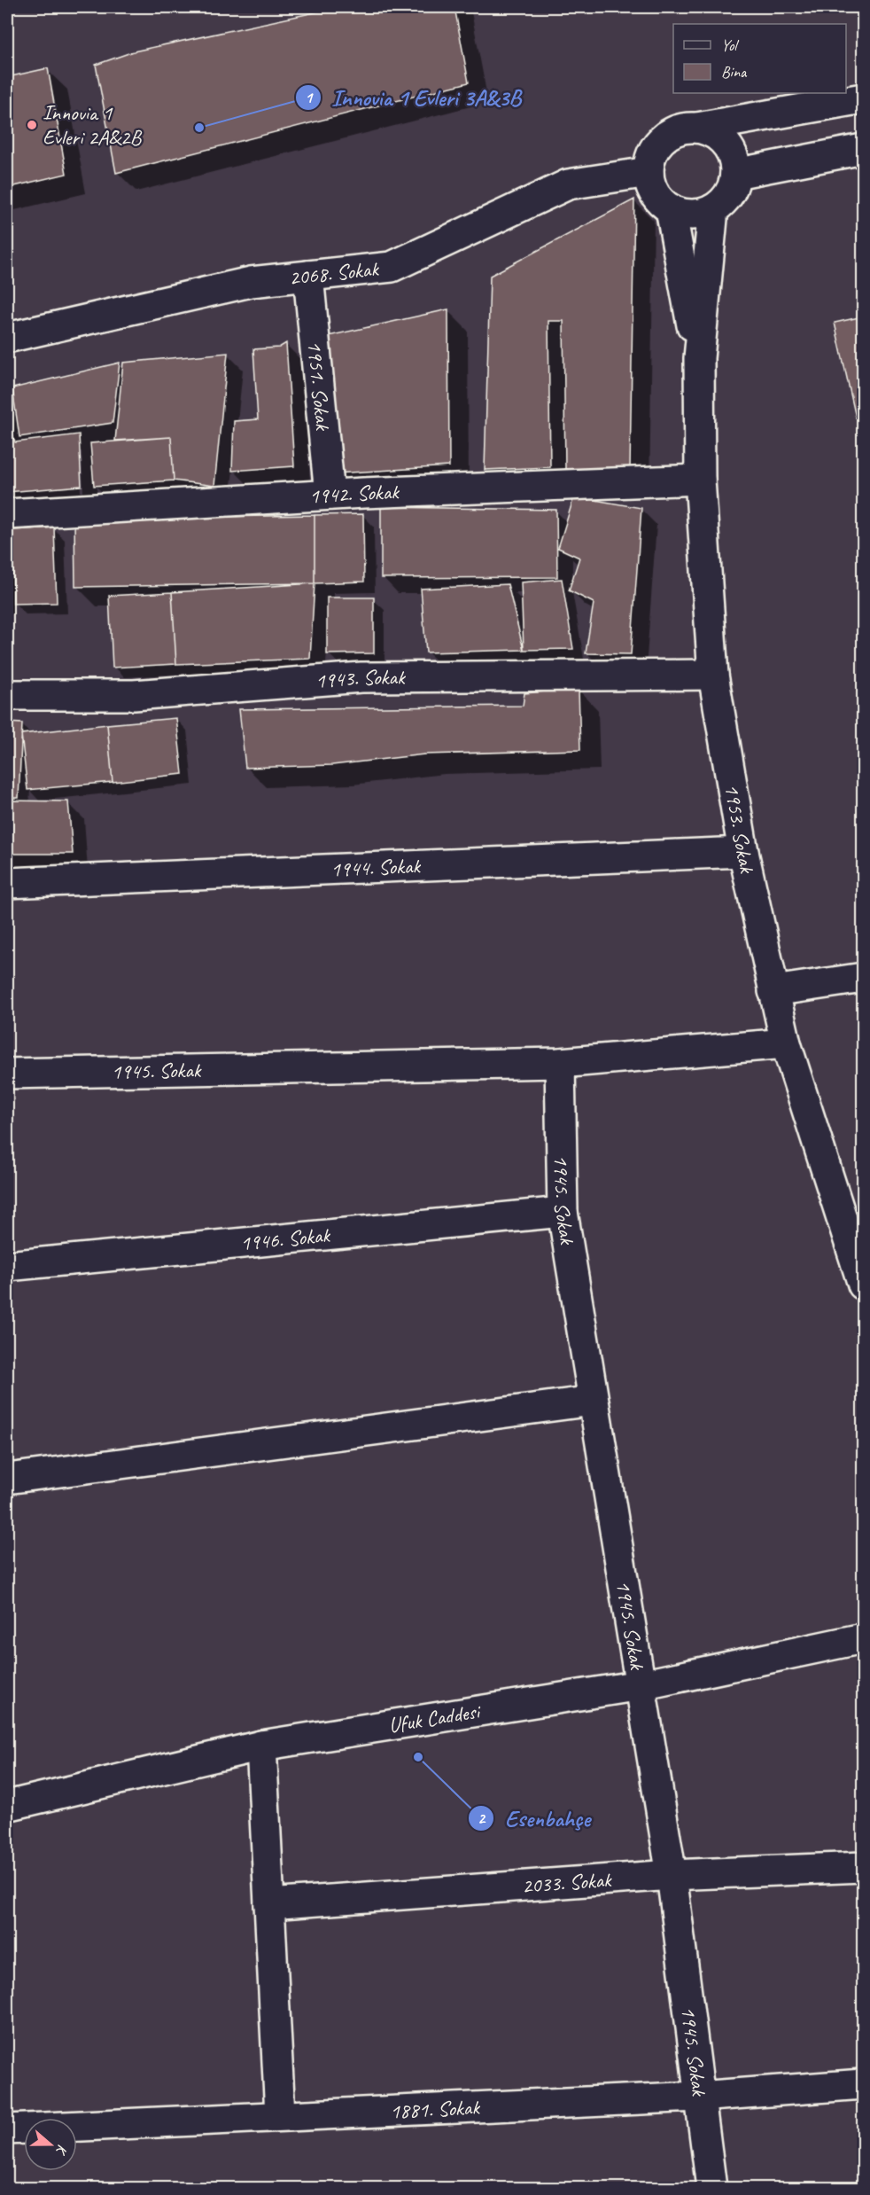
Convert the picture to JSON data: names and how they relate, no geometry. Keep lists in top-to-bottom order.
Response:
{
  "streets": {
    "street": [
      "2068. Sokak",
      "1951. Sokak",
      "1942. Sokak",
      "1943. Sokak",
      "1953. Sokak",
      "1944. Sokak",
      "1945. Sokak",
      "1946. Sokak",
      "Ufuk Caddesi",
      "2033. Sokak",
      "1881. Sokak"
    ]
  },
  "crossings": [
    ["2068. Sokak", "1951. Sokak"],
    ["1951. Sokak", "1942. Sokak"],
    ["1942. Sokak", "1953. Sokak"],
    ["1943. Sokak", "1953. Sokak"],
    ["1953. Sokak", "1944. Sokak"],
    ["1953. Sokak", "1945. Sokak"],
    ["1945. Sokak", "1946. Sokak"],
    ["1945. Sokak", "Ufuk Caddesi"],
    ["1945. Sokak", "2033. Sokak"],
    ["1945. Sokak", "1881. Sokak"]
  ],
  "places": ["Innovia 1 Evleri 2A&2B", "Innovia 1 Evleri 3A&3B", "Esenbahçe"],
  "legend": ["Yol", "Bina"],
  "north": "right"
}
